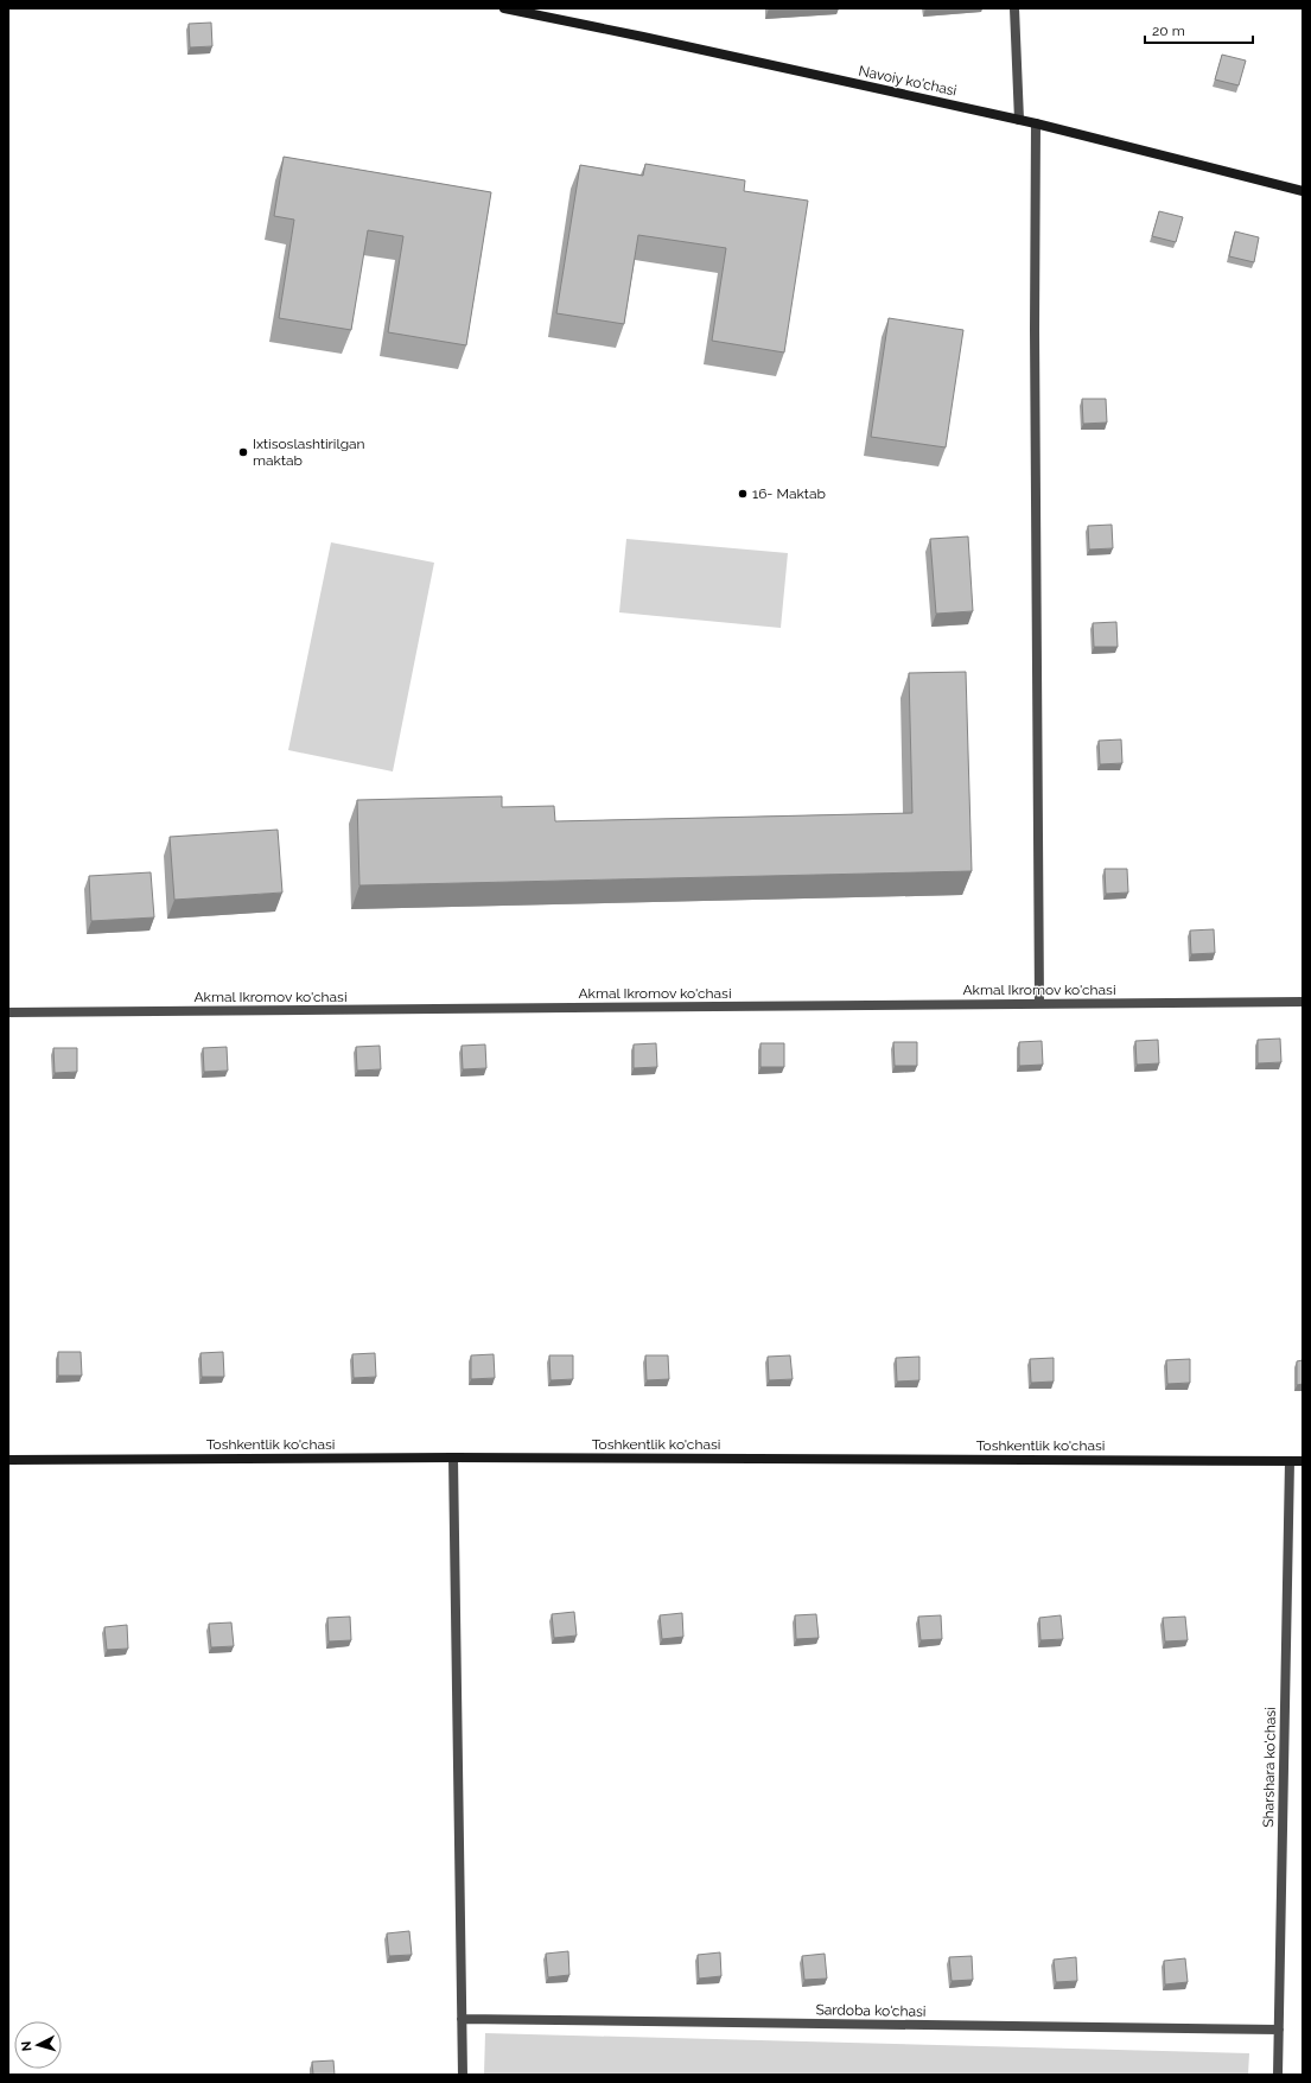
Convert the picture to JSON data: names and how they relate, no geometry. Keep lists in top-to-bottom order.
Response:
{
  "streets": {
    "main road": ["Navoiy ko'chasi", "Toshkentlik ko'chasi"],
    "street": ["Akmal Ikromov ko'chasi", "Sharshara ko'chasi", "Sardoba ko'chasi"]
  },
  "crossings": [
    ["Toshkentlik ko'chasi", "Sharshara ko'chasi"],
    ["Sharshara ko'chasi", "Sardoba ko'chasi"]
  ],
  "places": ["Ixtisoslashtirilgan maktab", "16- Maktab"],
  "scale_bar": "20 m",
  "north": "left"
}
